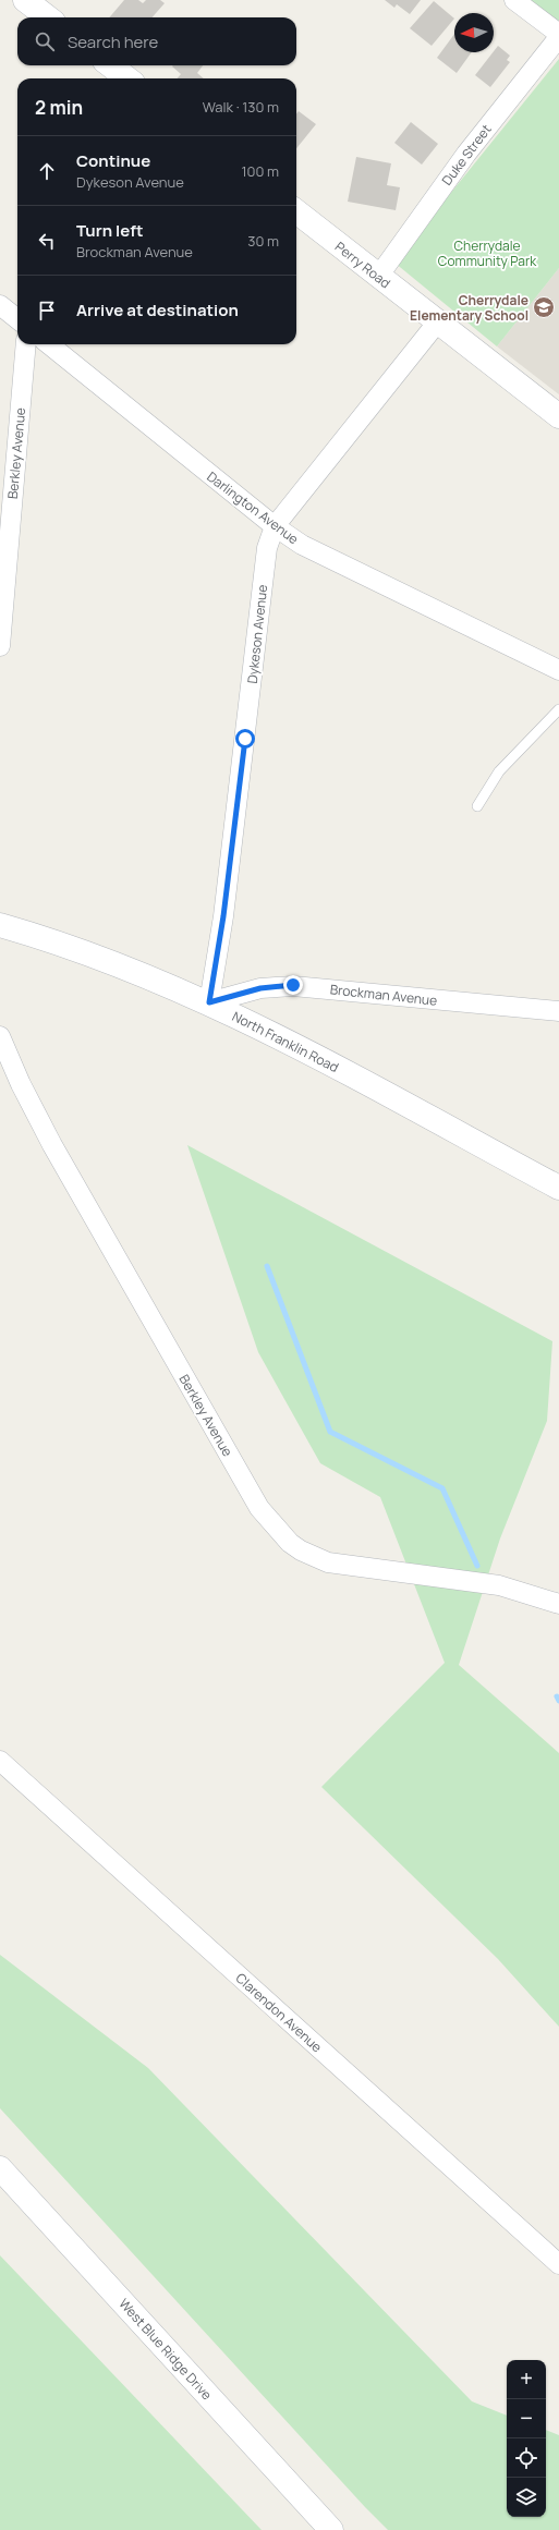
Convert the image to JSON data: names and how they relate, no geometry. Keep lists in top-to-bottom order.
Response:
{
  "streets": {
    "street": [
      "Duke Street",
      "Perry Road",
      "Berkley Avenue",
      "Darlington Avenue",
      "Dykeson Avenue",
      "Brockman Avenue",
      "North Franklin Road",
      "Clarendon Avenue",
      "West Blue Ridge Drive"
    ]
  },
  "crossings": [
    ["Duke Street", "Perry Road"],
    ["Perry Road", "Dykeson Avenue"],
    ["Darlington Avenue", "Dykeson Avenue"],
    ["Dykeson Avenue", "Brockman Avenue"],
    ["Dykeson Avenue", "North Franklin Road"],
    ["Brockman Avenue", "North Franklin Road"]
  ],
  "parks": ["Cherrydale Community Park"],
  "places": {
    "school or university": ["Cherrydale Elementary School"]
  },
  "north": "left",
  "page": {
    "search": "Search here",
    "heading": ["2 min", "Walk · 130 m"],
    "list": [
      ["Continue", "Dykeson Avenue", "100 m"],
      ["Turn left", "Brockman Avenue", "30 m"],
      "Arrive at destination"
    ],
    "map_buttons": ["+", "−"]
  }
}
